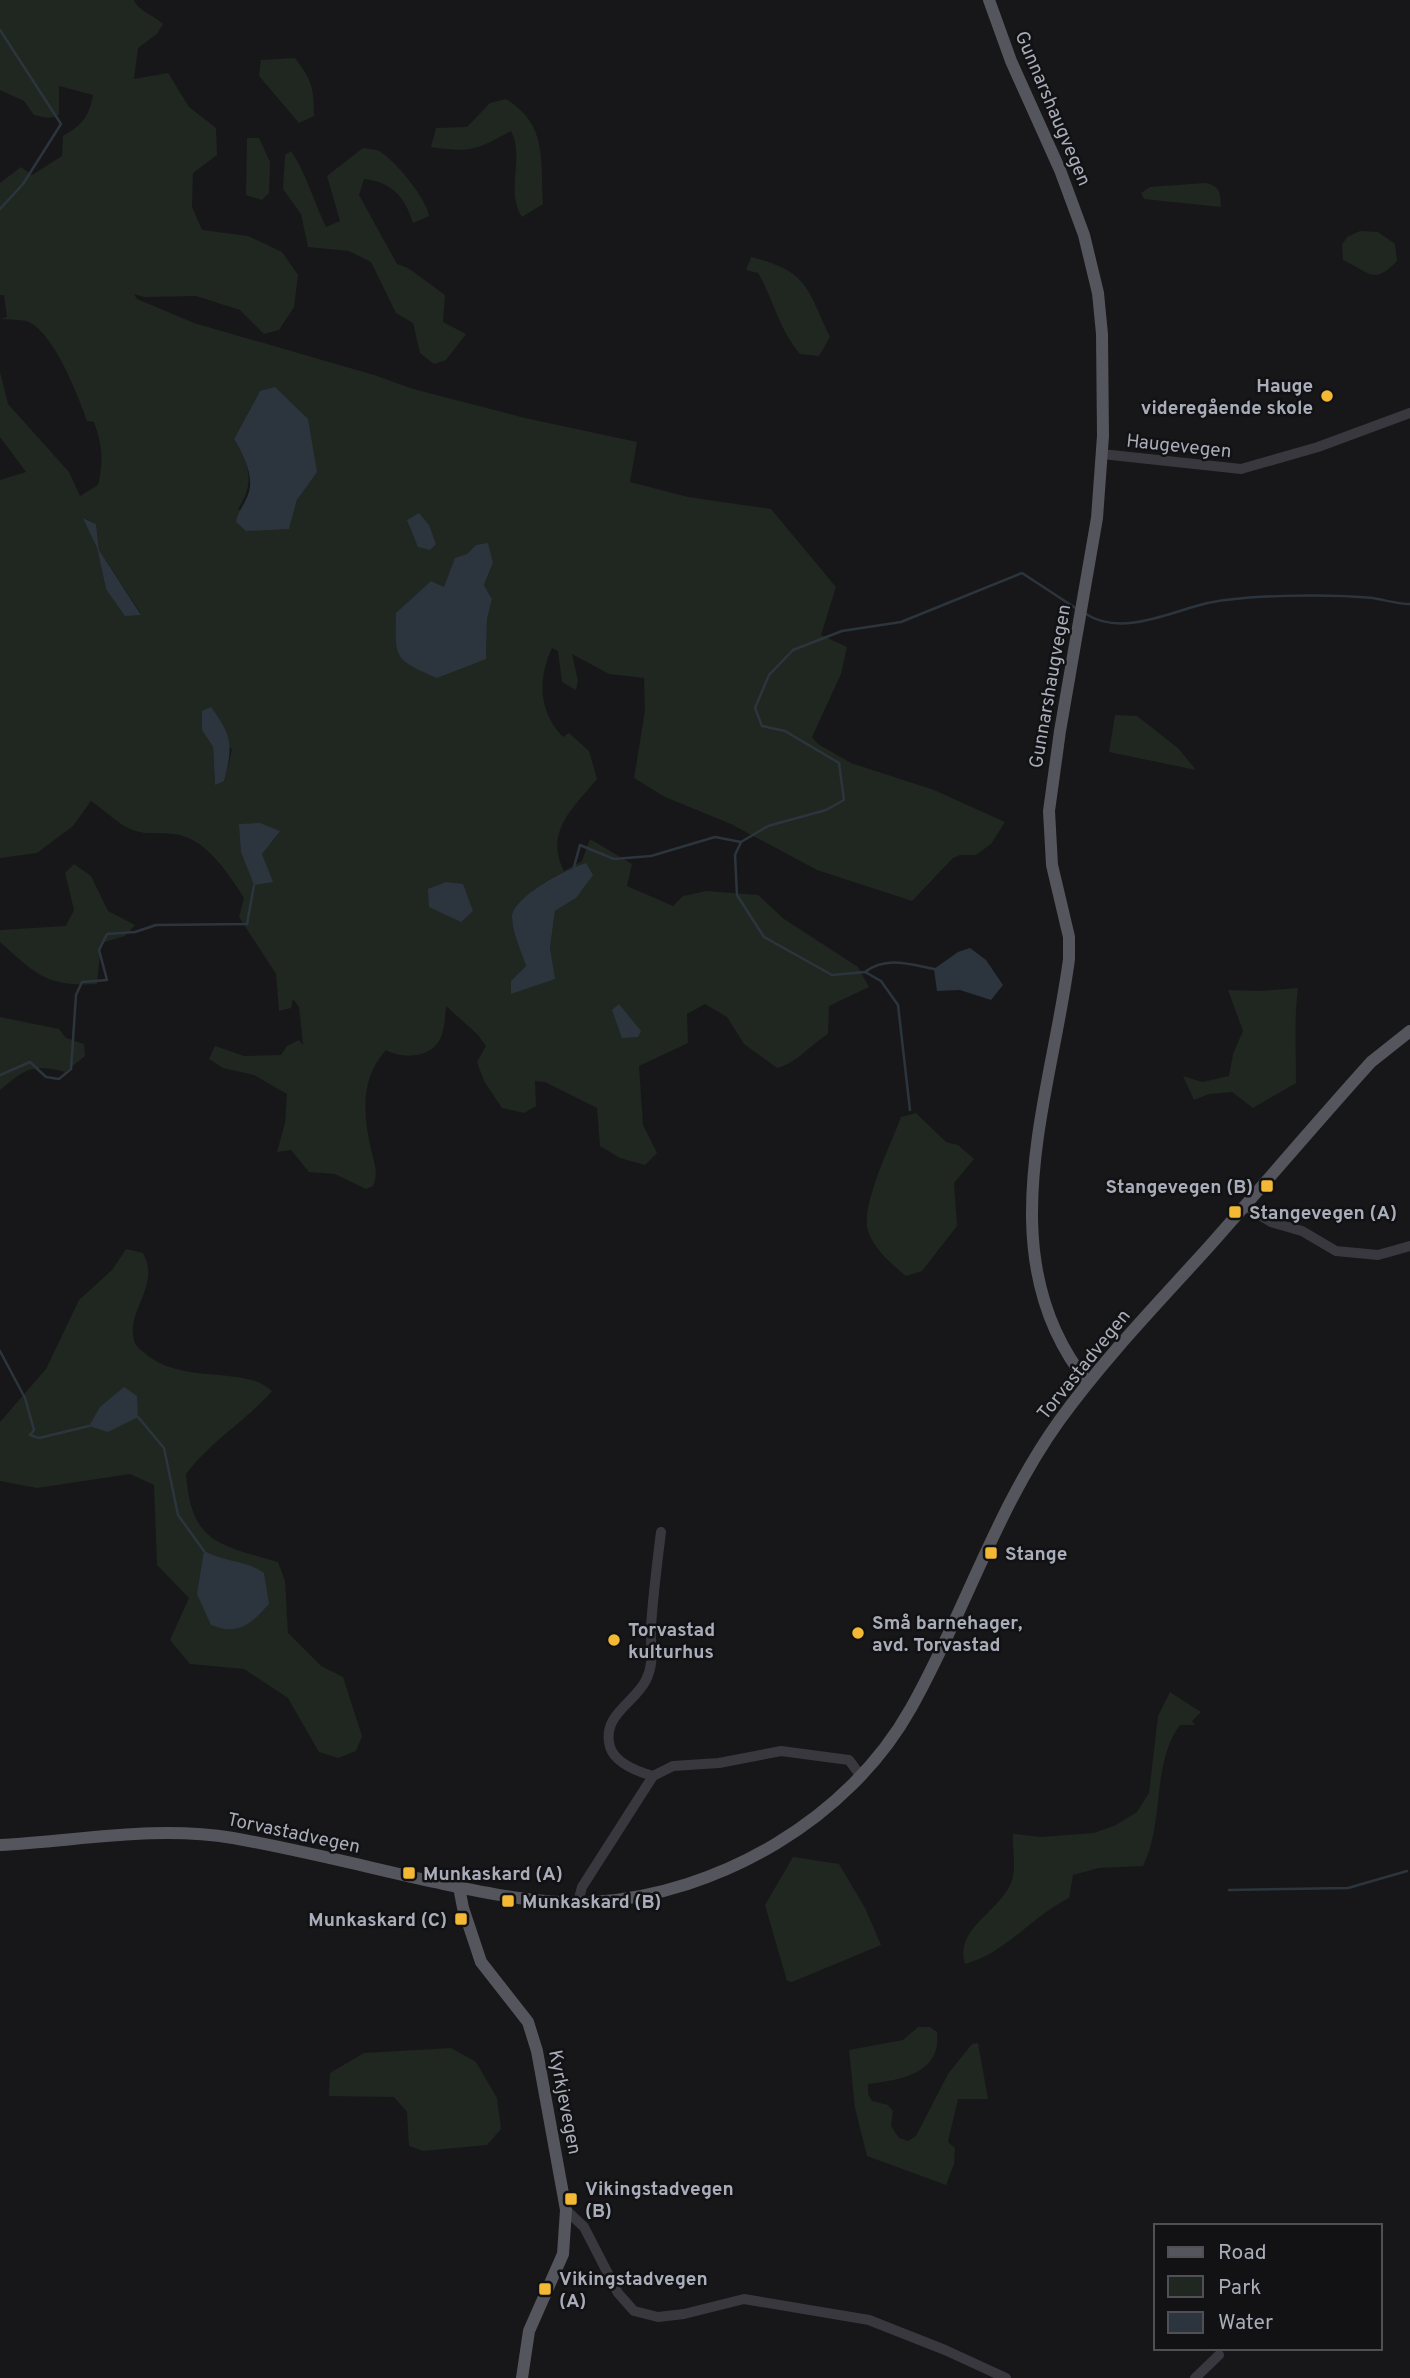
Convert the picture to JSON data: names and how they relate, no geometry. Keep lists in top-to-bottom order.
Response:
{
  "streets": {
    "main road": ["Gunnarshaugvegen", "Torvastadvegen", "Kyrkjevegen"],
    "street": ["Haugevegen"]
  },
  "crossings": [
    ["Gunnarshaugvegen", "Haugevegen"],
    ["Gunnarshaugvegen", "Torvastadvegen"],
    ["Torvastadvegen", "Kyrkjevegen"]
  ],
  "places": {
    "other": ["Hauge videregående skole", "Små barnehager, avd. Torvastad", "Torvastad kulturhus"],
    "transit": [
      "Stangevegen (B)",
      "Stangevegen (A)",
      "Stange",
      "Munkaskard (A)",
      "Munkaskard (B)",
      "Munkaskard (C)",
      "Vikingstadvegen (B)",
      "Vikingstadvegen (A)"
    ]
  },
  "legend": ["Road", "Park", "Water"]
}
